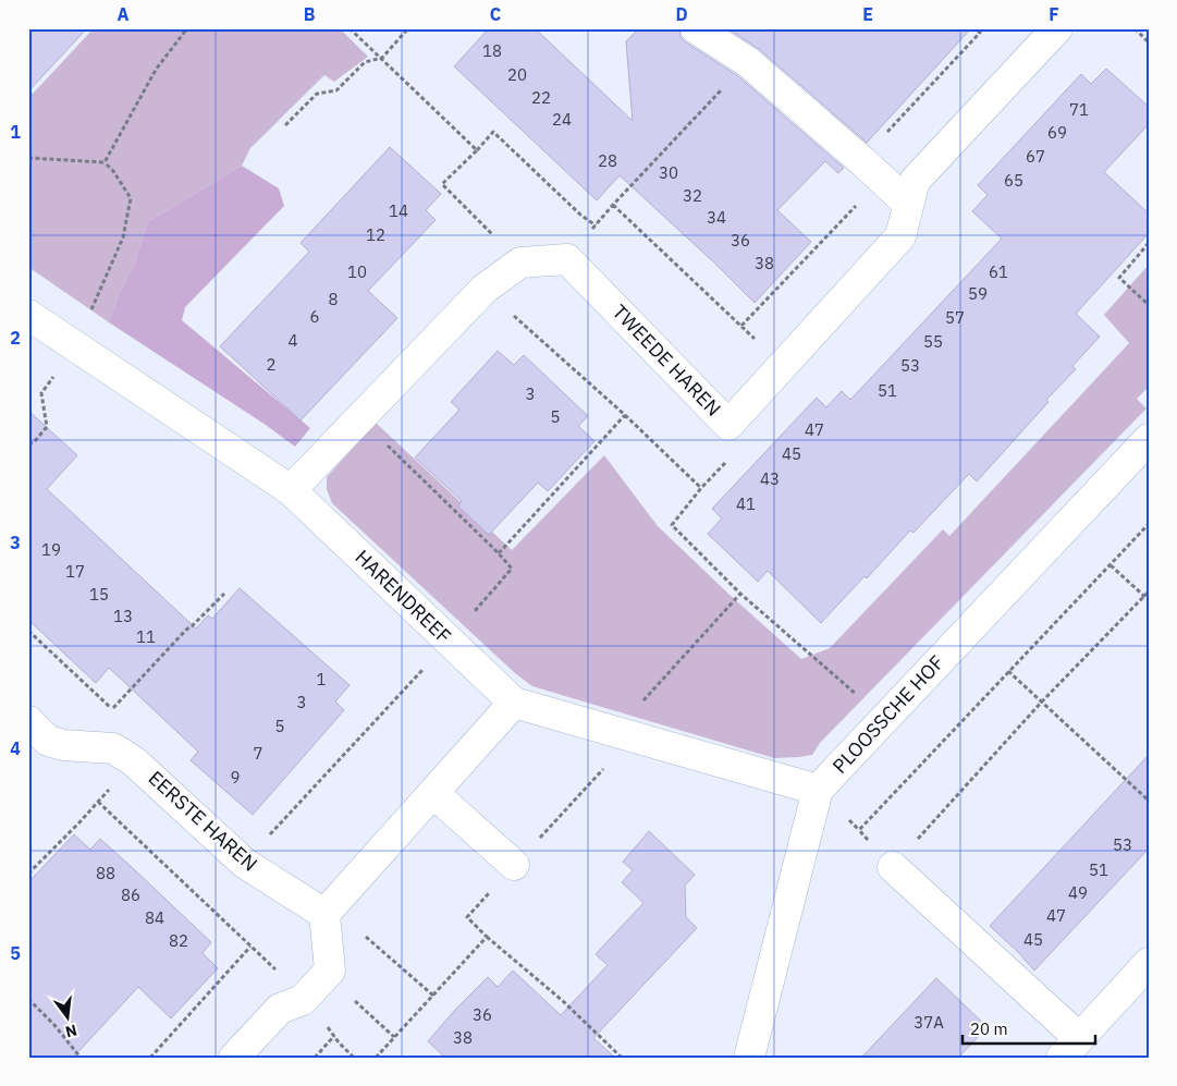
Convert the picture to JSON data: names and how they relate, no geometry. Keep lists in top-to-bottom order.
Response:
{
  "streets": {
    "street": [
      "TWEEDE HAREN",
      "HARENDREEF",
      "PLOOSSCHE HOF",
      "EERSTE HAREN"
    ]
  },
  "crossings": [
    ["HARENDREEF", "PLOOSSCHE HOF"]
  ],
  "house_numbers": [
    "18",
    "20",
    "22",
    "71",
    "24",
    "69",
    "67",
    "28",
    "30",
    "65",
    "32",
    "14",
    "34",
    "12",
    "36",
    "38",
    "10",
    "61",
    "59",
    "8",
    "6",
    "57",
    "4",
    "55",
    "2",
    "53",
    "51",
    "3",
    "5",
    "47",
    "45",
    "43",
    "41",
    "19",
    "17",
    "15",
    "13",
    "11",
    "1",
    "3",
    "5",
    "7",
    "9",
    "53",
    "51",
    "88",
    "49",
    "86",
    "47",
    "84",
    "45",
    "82",
    "36",
    "37A",
    "38"
  ],
  "scale_bar": "20 m",
  "north": "bottom",
  "grid": {
    "columns": [
      "A",
      "B",
      "C",
      "D",
      "E",
      "F"
    ],
    "rows": [
      "1",
      "2",
      "3",
      "4",
      "5"
    ]
  }
}
